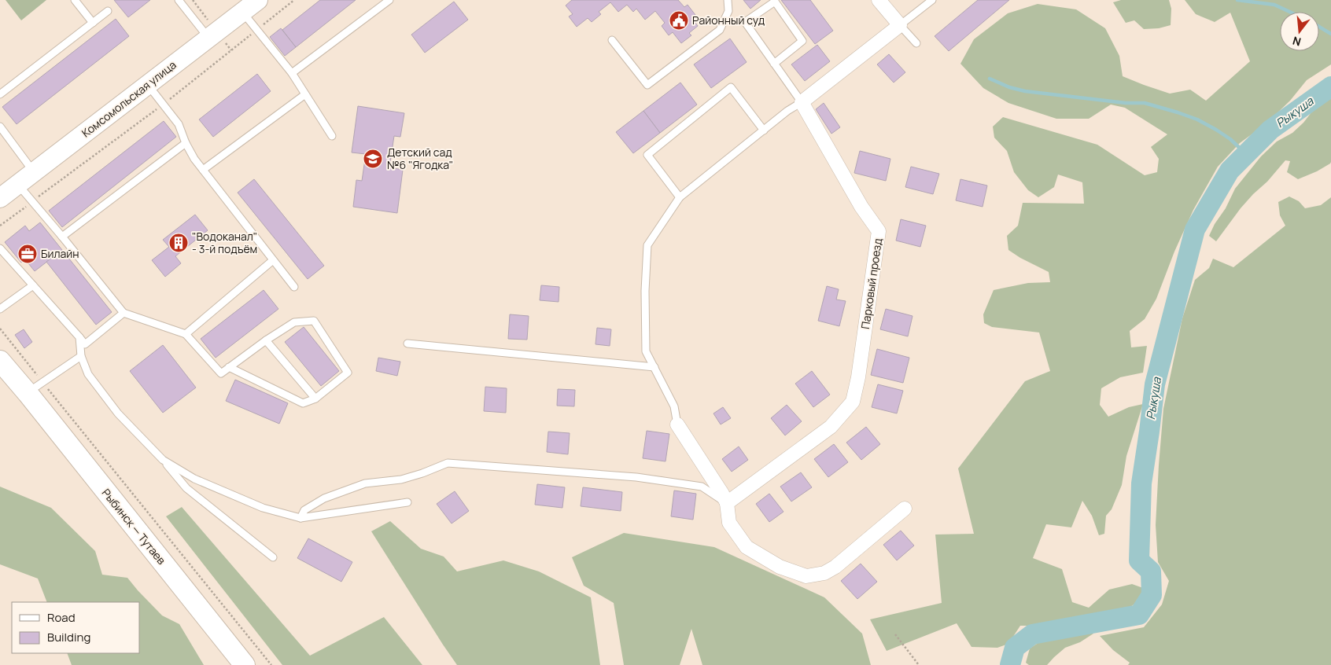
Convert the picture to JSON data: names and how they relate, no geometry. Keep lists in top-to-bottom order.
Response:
{
  "streets": {
    "main road": ["Комсомольская улица", "Рыбинск — Тутаев"],
    "street": ["Парковый проезд"]
  },
  "water": ["Рыкуша"],
  "places": {
    "public building": ["Районный суд"],
    "school or university": ["Детский сад №6 \"Ягодка\""],
    "building": ["\"Водоканал\" - 3-й подъём"],
    "office": ["Билайн"]
  },
  "legend": ["Road", "Building"],
  "north": "bottom"
}
